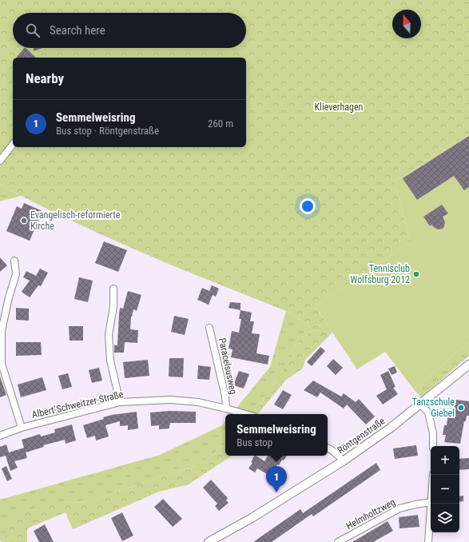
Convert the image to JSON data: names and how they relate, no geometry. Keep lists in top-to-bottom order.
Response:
{
  "streets": {
    "street": [
      "Paracelsusweg",
      "Albert-Schweitzer-Straße",
      "Röntgenstraße",
      "Helmholtzweg"
    ]
  },
  "crossings": [
    ["Paracelsusweg", "Albert-Schweitzer-Straße"]
  ],
  "parks": ["Klieverhagen"],
  "places": ["Evangelisch-reformierte Kirche", "Tennisclub Wolfsburg 2012", "Tanzschule Giebel"],
  "north": "top",
  "page": {
    "search": "Search here",
    "heading": "Nearby",
    "list": [
      {
        "mark": "1",
        "name": "Semmelweisring",
        "note": "Bus stop · Röntgenstraße",
        "value": "260 m"
      }
    ],
    "popup": ["Semmelweisring", "Bus stop"],
    "map_buttons": ["+", "−"],
    "pins": "1"
  }
}
